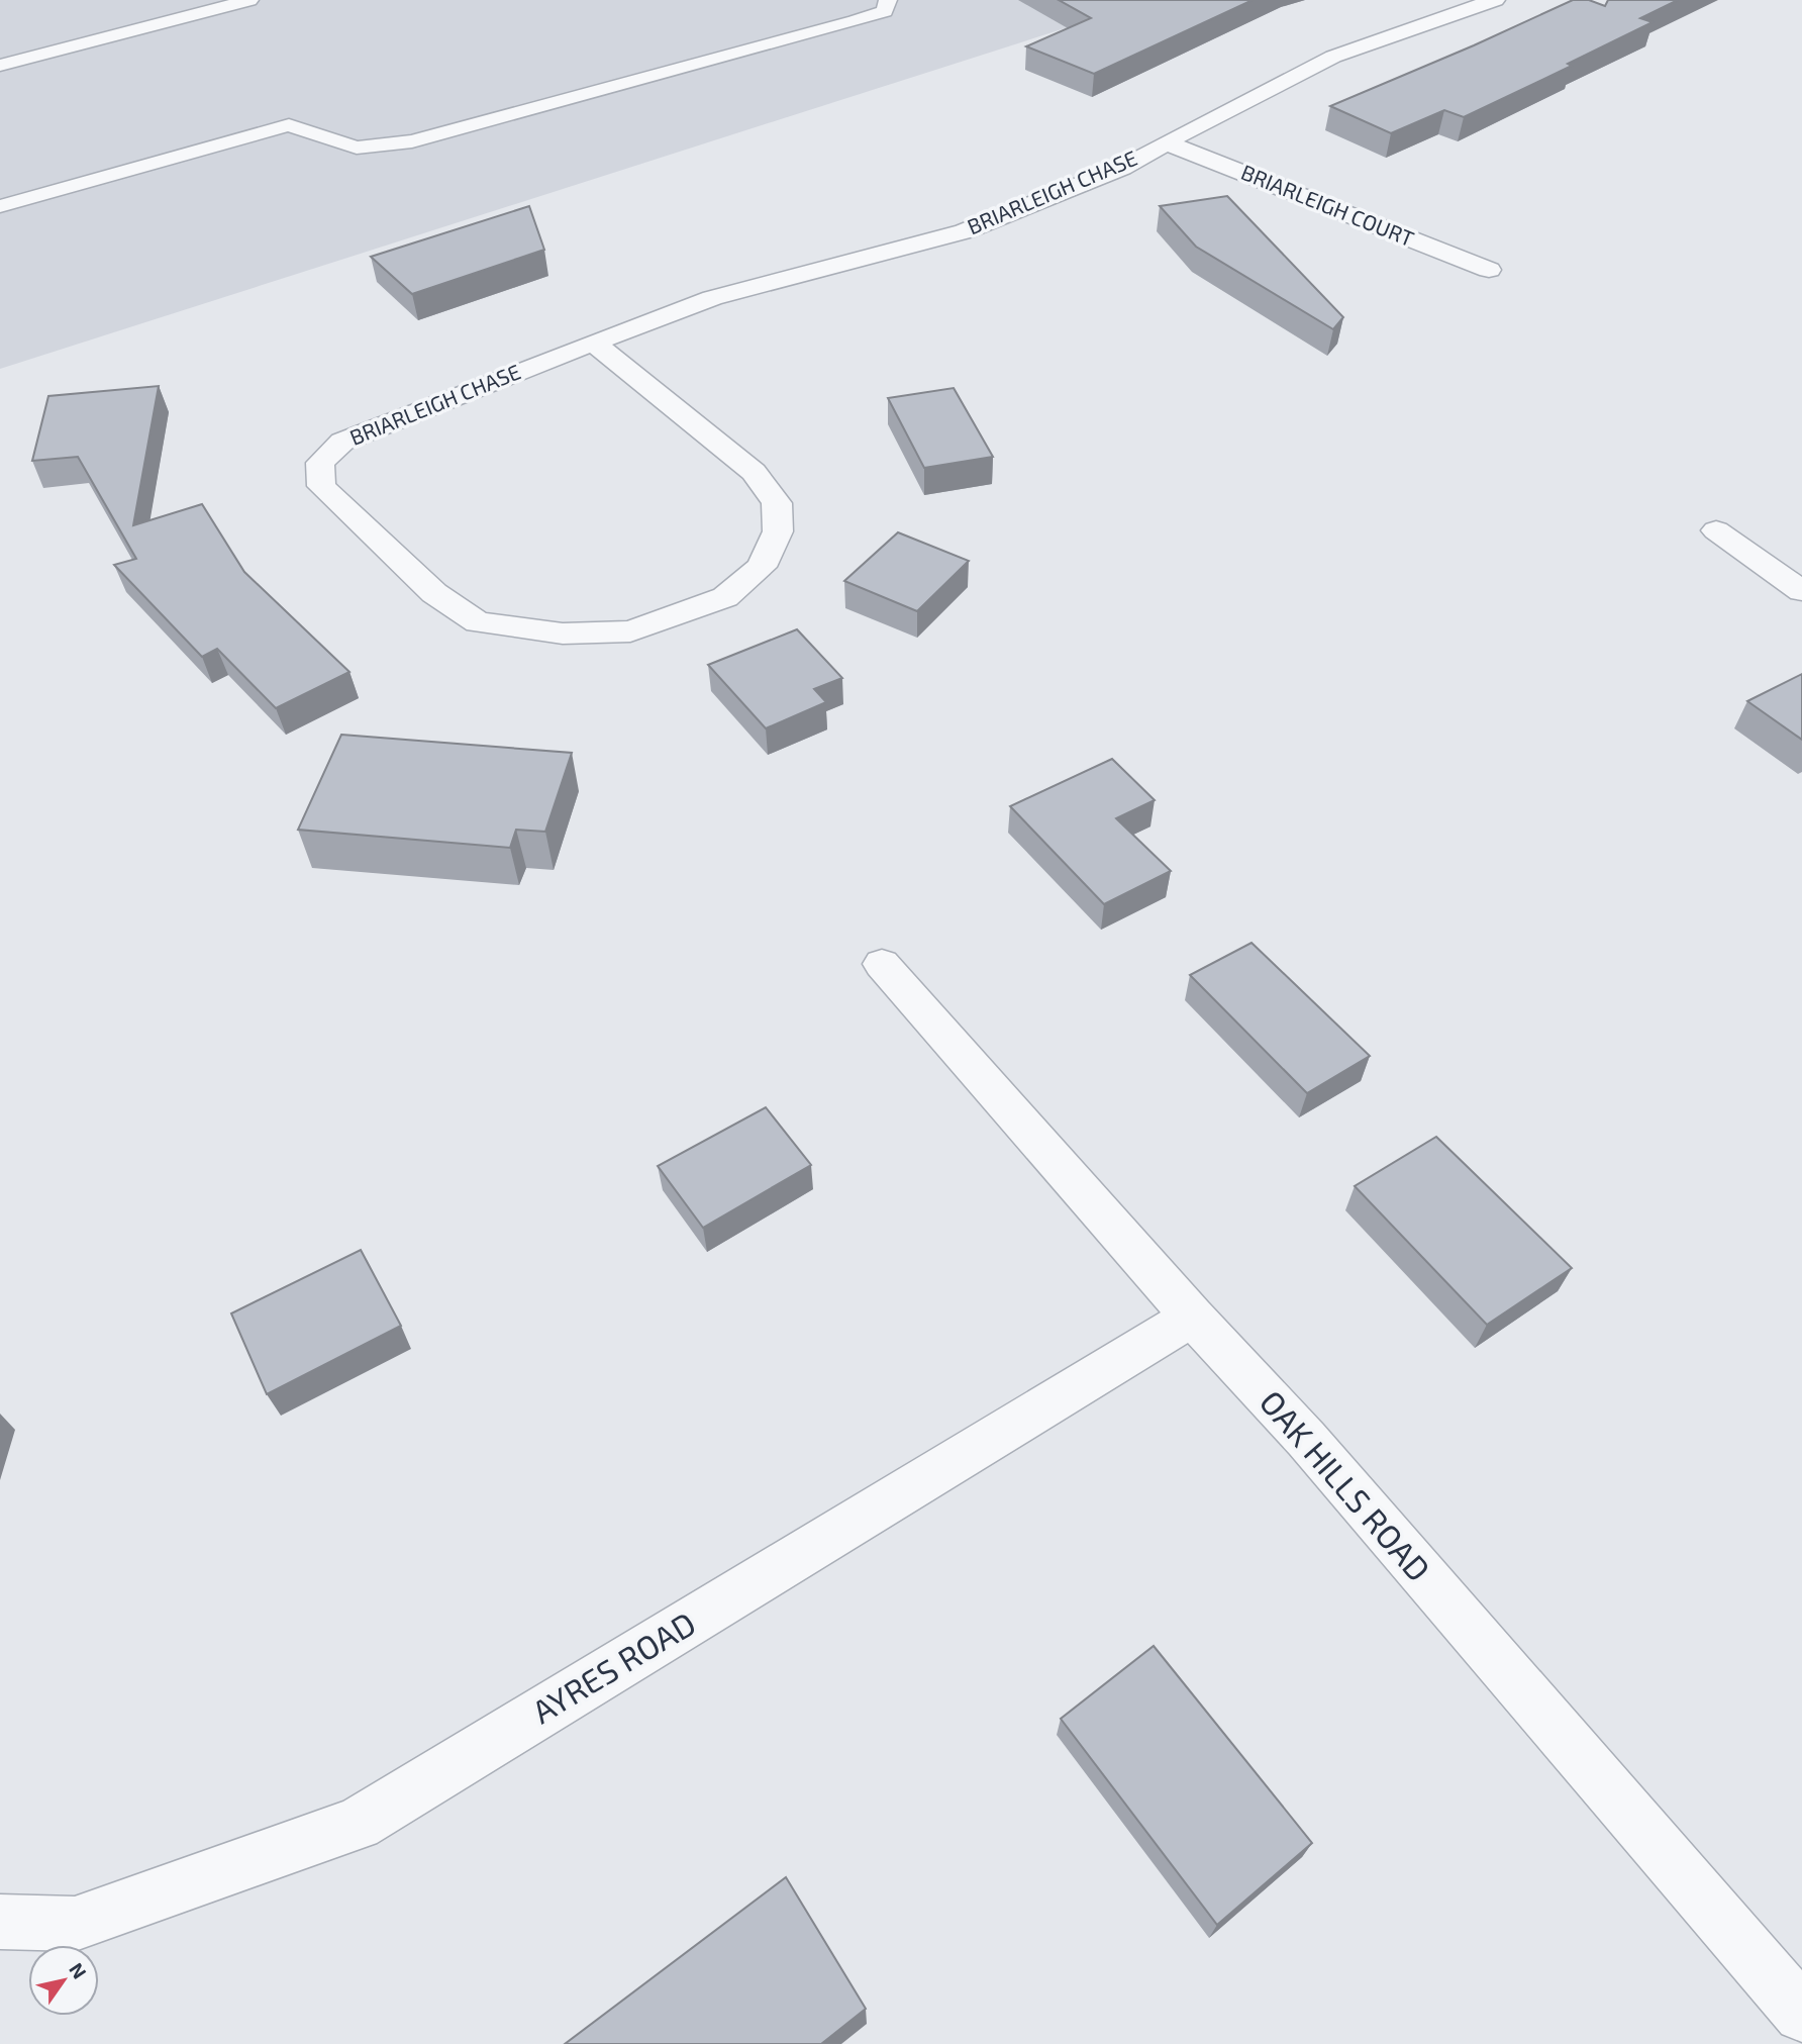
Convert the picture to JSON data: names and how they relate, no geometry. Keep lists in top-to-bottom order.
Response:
{
  "streets": {
    "street": [
      "BRIARLEIGH CHASE",
      "BRIARLEIGH COURT",
      "OAK HILLS ROAD",
      "AYRES ROAD"
    ]
  },
  "crossings": [
    ["BRIARLEIGH CHASE", "BRIARLEIGH COURT"],
    ["OAK HILLS ROAD", "AYRES ROAD"]
  ],
  "north": "top right"
}
